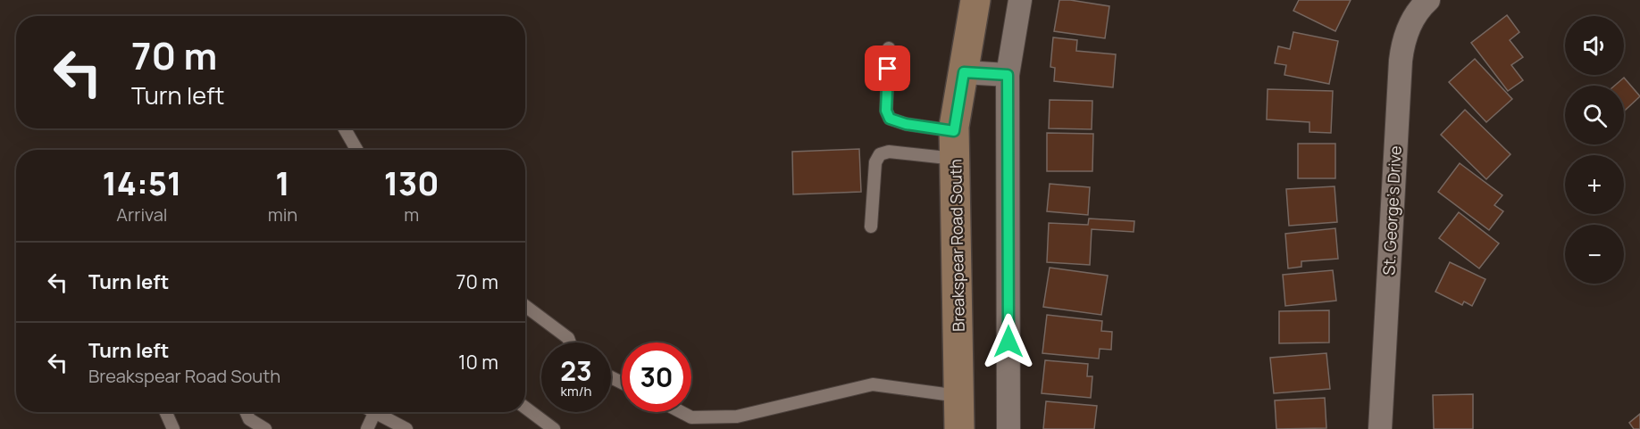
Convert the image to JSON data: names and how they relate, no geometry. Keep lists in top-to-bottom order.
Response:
{
  "streets": {
    "street": ["St. George's Drive", "Breakspear Road South"]
  },
  "page": {
    "map_buttons": ["+", "−"],
    "turn": ["70 m", "Turn left"],
    "eta": [
      "14:51",
      "Arrival",
      "1",
      "min",
      "130",
      "m"
    ],
    "list": [
      {
        "name": "Turn left",
        "value": "70 m"
      },
      {
        "name": "Turn left",
        "note": "Breakspear Road South",
        "value": "10 m"
      }
    ],
    "speed": "23 km/h",
    "limit": "30"
  }
}
